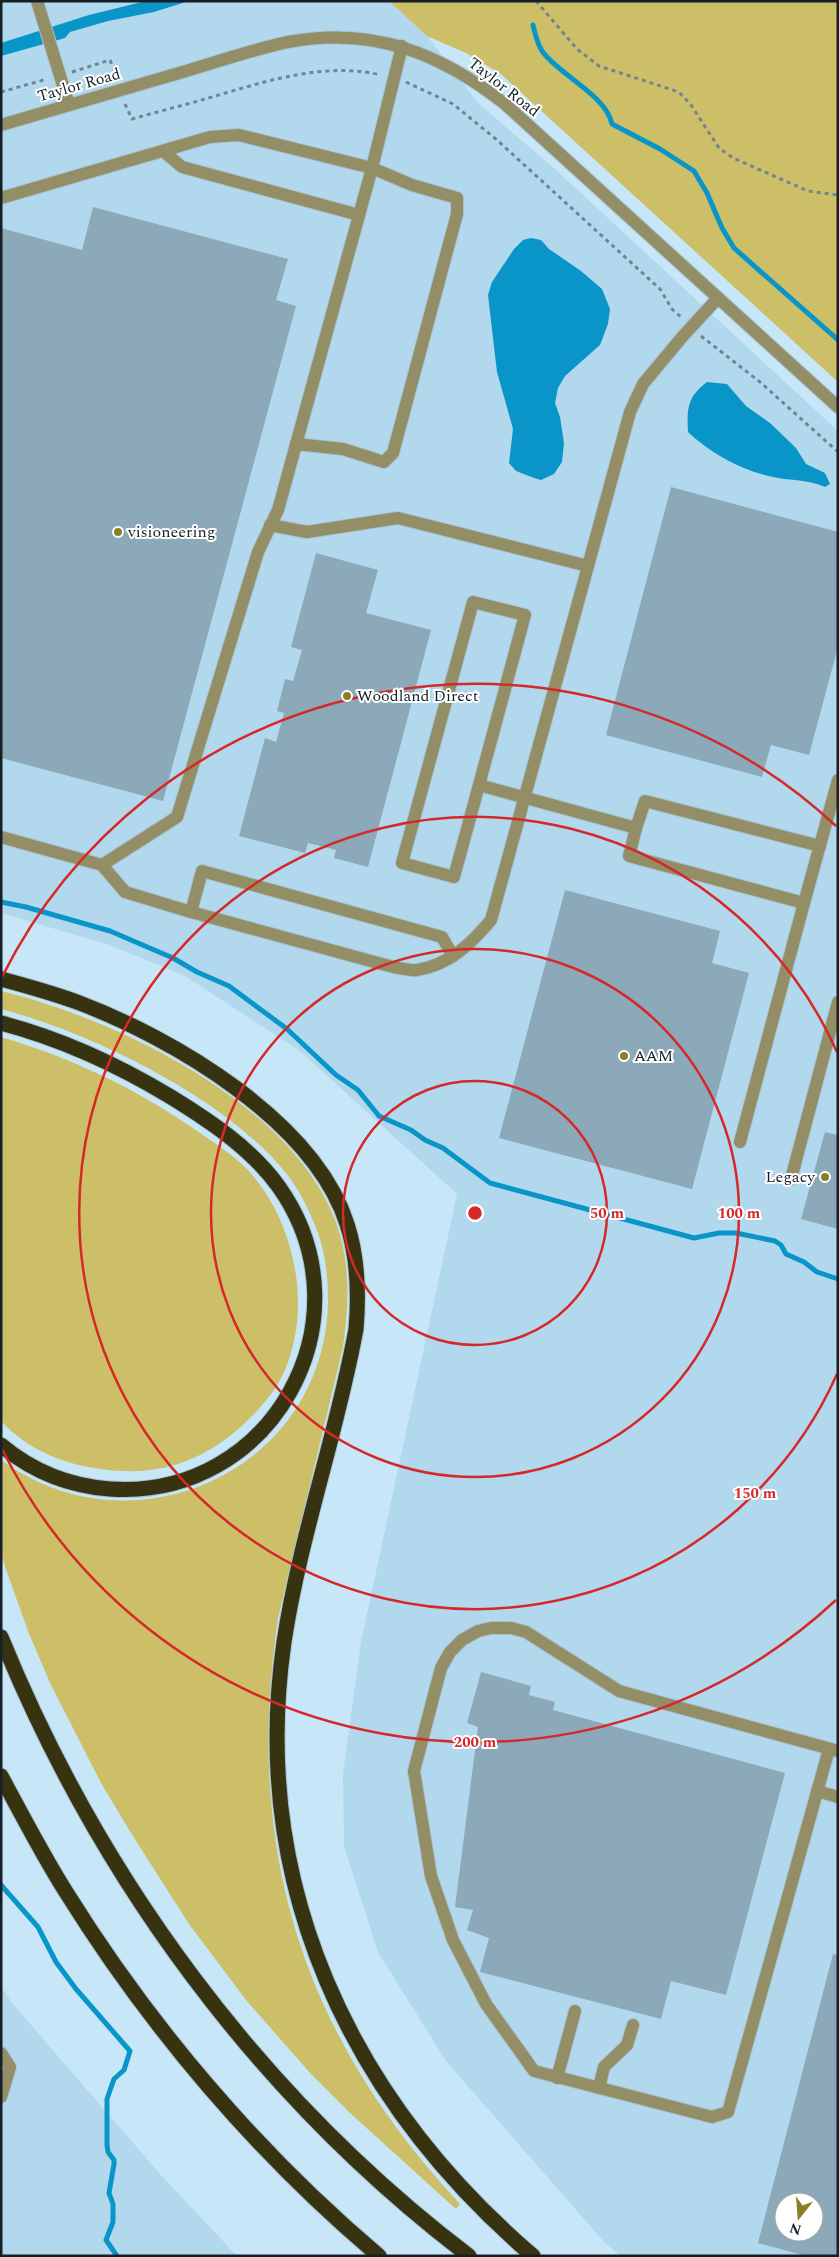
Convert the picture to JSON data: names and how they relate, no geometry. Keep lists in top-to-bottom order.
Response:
{
  "streets": {
    "street": ["Taylor Road"]
  },
  "places": [
    "visioneering",
    "Woodland Direct",
    "AAM",
    "Legacy"
  ],
  "north": "bottom",
  "rings": [
    "50 m",
    "100 m",
    "150 m",
    "200 m"
  ]
}
